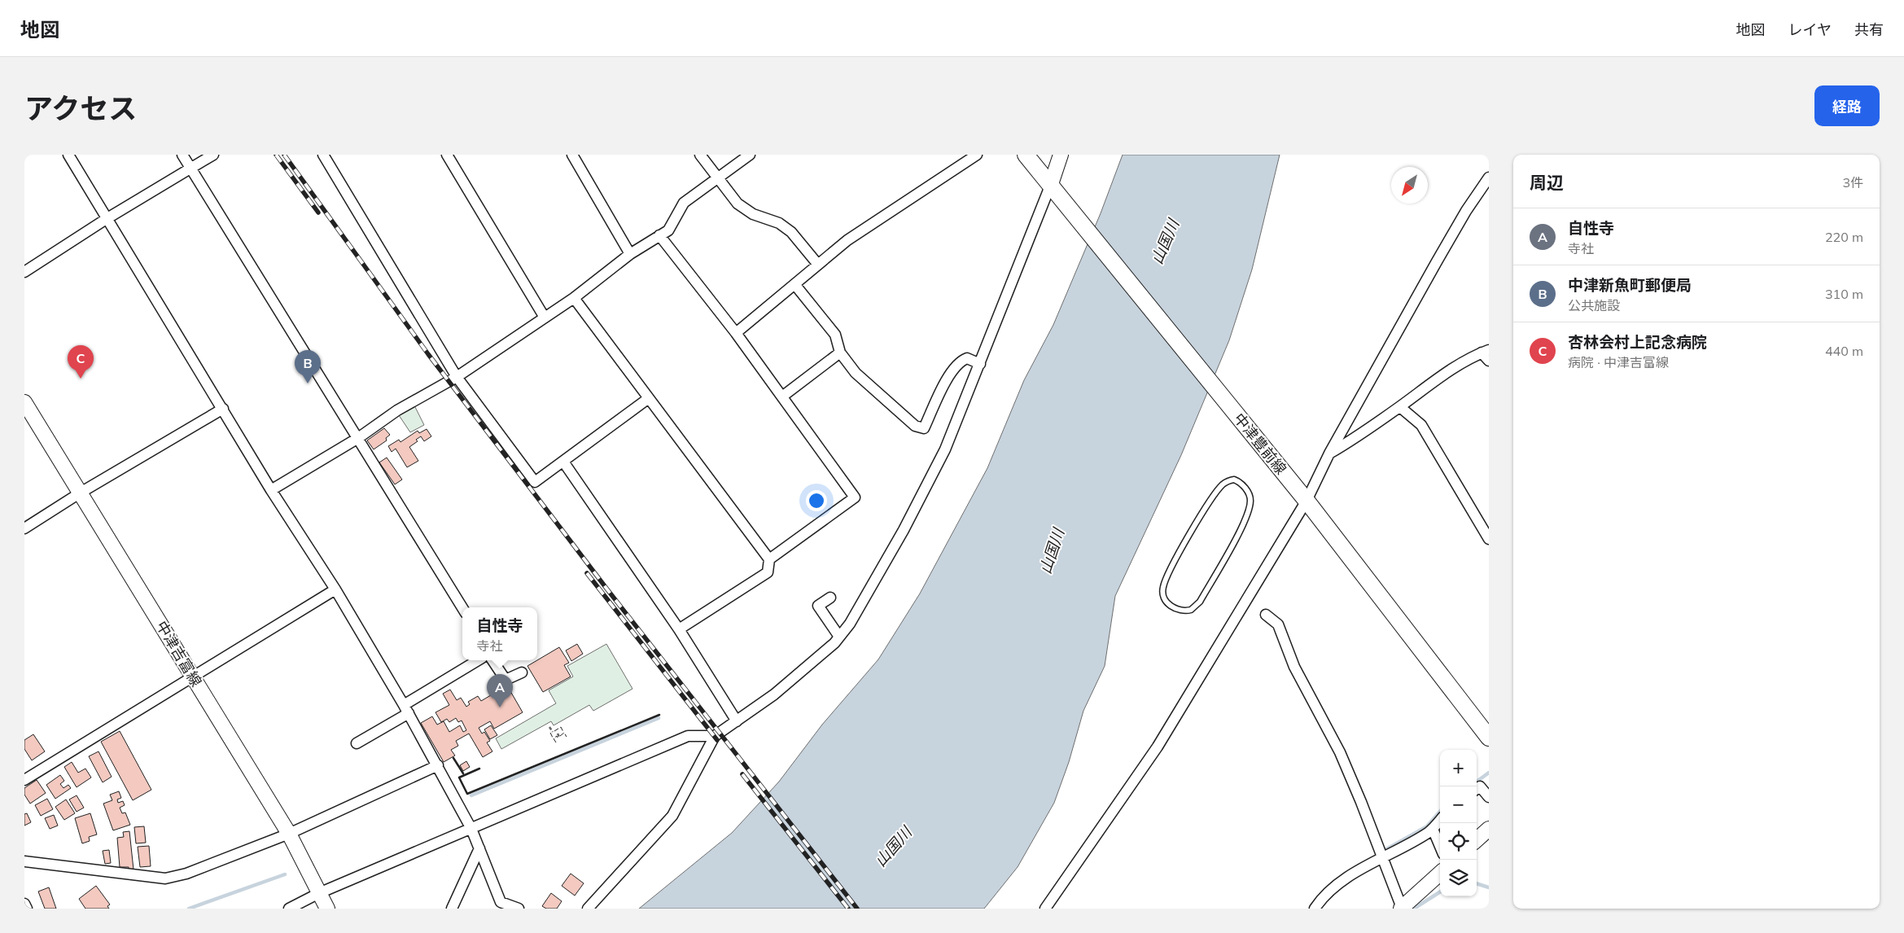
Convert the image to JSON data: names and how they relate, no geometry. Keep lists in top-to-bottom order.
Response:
{
  "streets": {
    "main road": ["中津豊前線", "中津吉富線"]
  },
  "water": ["山国川"],
  "north": "bottom left",
  "page": {
    "header": "地図",
    "nav": ["地図", "レイヤ", "共有"],
    "title": "アクセス",
    "buttons": "経路",
    "heading": ["周辺", "3件"],
    "list": [
      {
        "mark": "A",
        "name": "自性寺",
        "note": "寺社",
        "value": "220 m"
      },
      {
        "mark": "B",
        "name": "中津新魚町郵便局",
        "note": "公共施設",
        "value": "310 m"
      },
      {
        "mark": "C",
        "name": "杏林会村上記念病院",
        "note": "病院 · 中津吉富線",
        "value": "440 m"
      }
    ],
    "pins": ["C", "B", "A"],
    "popup": ["自性寺", "寺社"],
    "map_buttons": ["+", "−"]
  }
}
